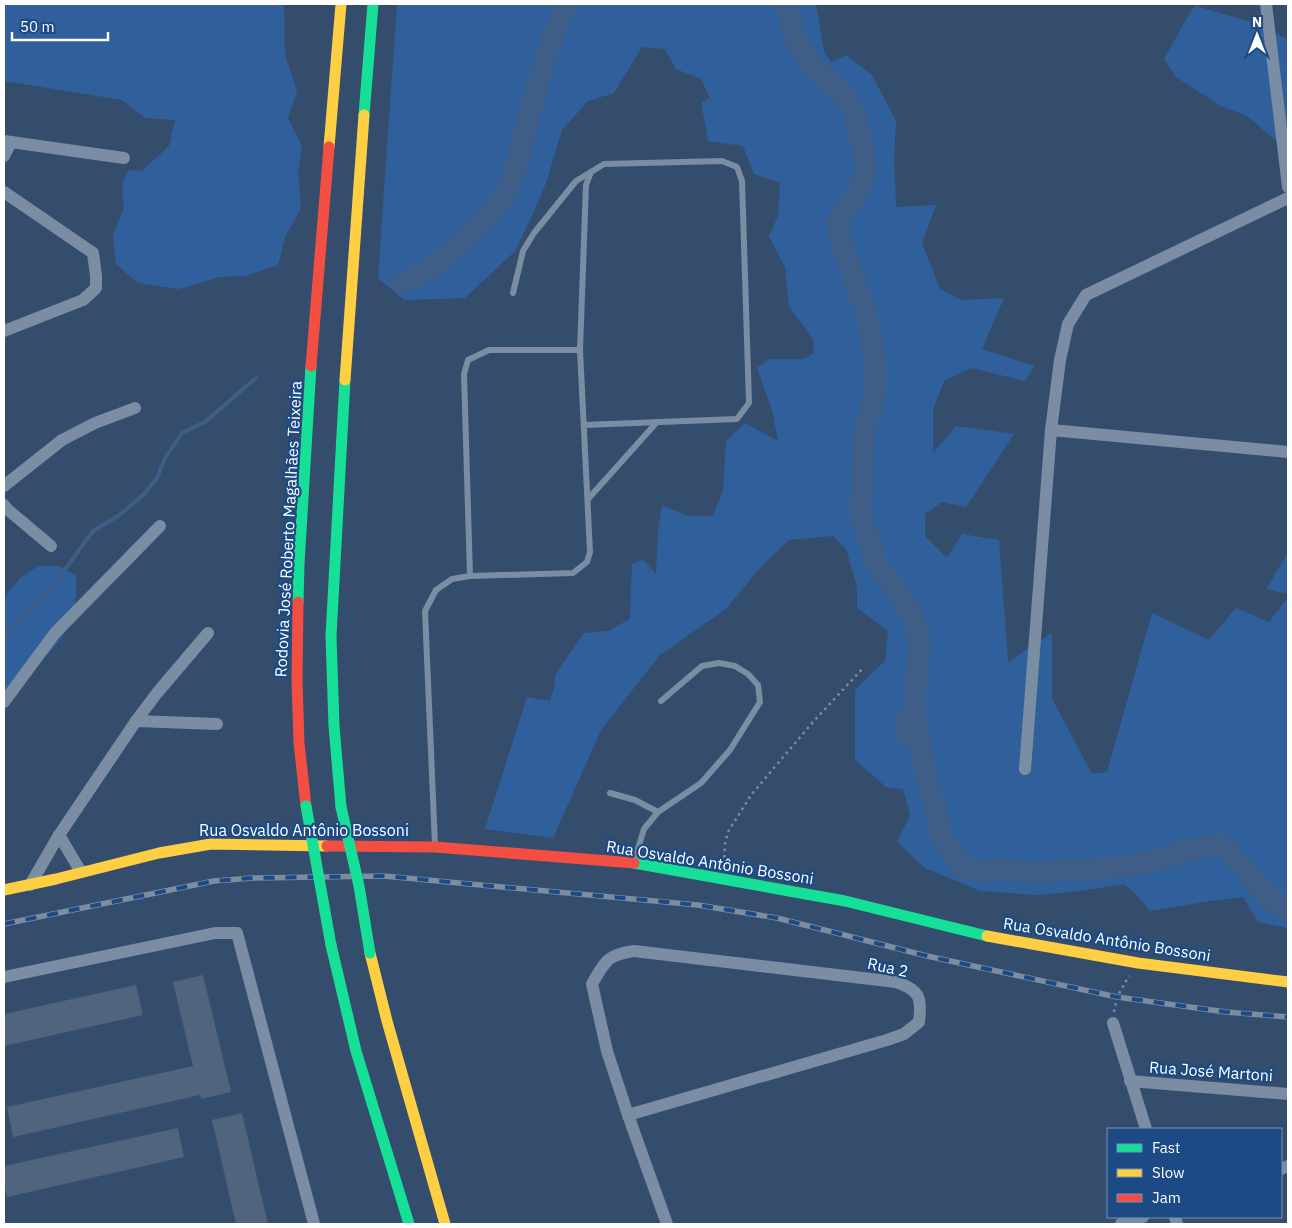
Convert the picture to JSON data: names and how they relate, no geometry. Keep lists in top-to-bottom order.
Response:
{
  "streets": {
    "main road": ["Rodovia José Roberto Magalhães Teixeira", "Rua Osvaldo Antônio Bossoni"],
    "street": ["Rua 2", "Rua José Martoni"]
  },
  "legend": ["Fast", "Slow", "Jam"],
  "scale_bar": "50 m",
  "north": "top"
}
